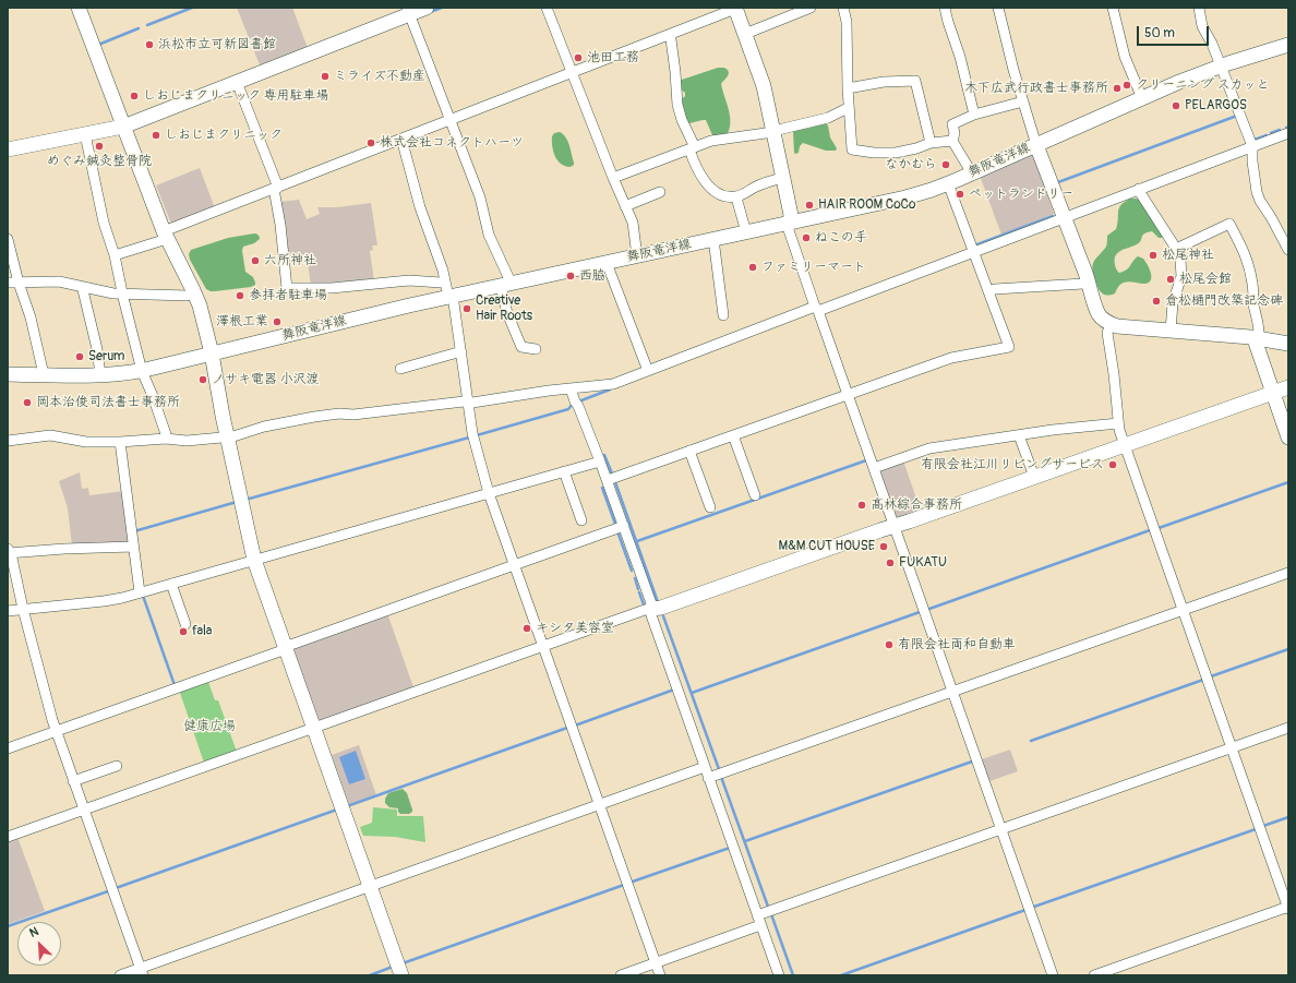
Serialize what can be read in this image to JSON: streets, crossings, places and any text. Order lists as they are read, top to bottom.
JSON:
{
  "streets": {
    "street": ["舞阪竜洋線"]
  },
  "parks": ["健康広場"],
  "places": [
    "浜松市立可新図書館",
    "池田工務",
    "ミライズ不動産",
    "クリーニング スカッと",
    "木下広武行政書士事務所",
    "しおじまクリニック 専用駐車場",
    "PELARGOS",
    "しおじまクリニック",
    "株式会社コネクトハーツ",
    "めぐみ鍼灸整骨院",
    "なかむら",
    "ペットランドリー",
    "HAIR ROOM CoCo",
    "ねこの手",
    "松尾神社",
    "六所神社",
    "ファミリーマート",
    "西脇",
    "松尾会館",
    "参拝者駐車場",
    "倉松樋門改築記念碑",
    "Creative Hair Roots",
    "澤根工業",
    "Serum",
    "ノサキ電器 小沢渡",
    "岡本治俊司法書士事務所",
    "有限会社江川リビングサービス",
    "髙林綜合事務所",
    "M&M CUT HOUSE",
    "FUKATU",
    "キシタ美容室",
    "fala",
    "有限会社両和自動車"
  ],
  "scale_bar": "50 m",
  "north": "top left"
}
